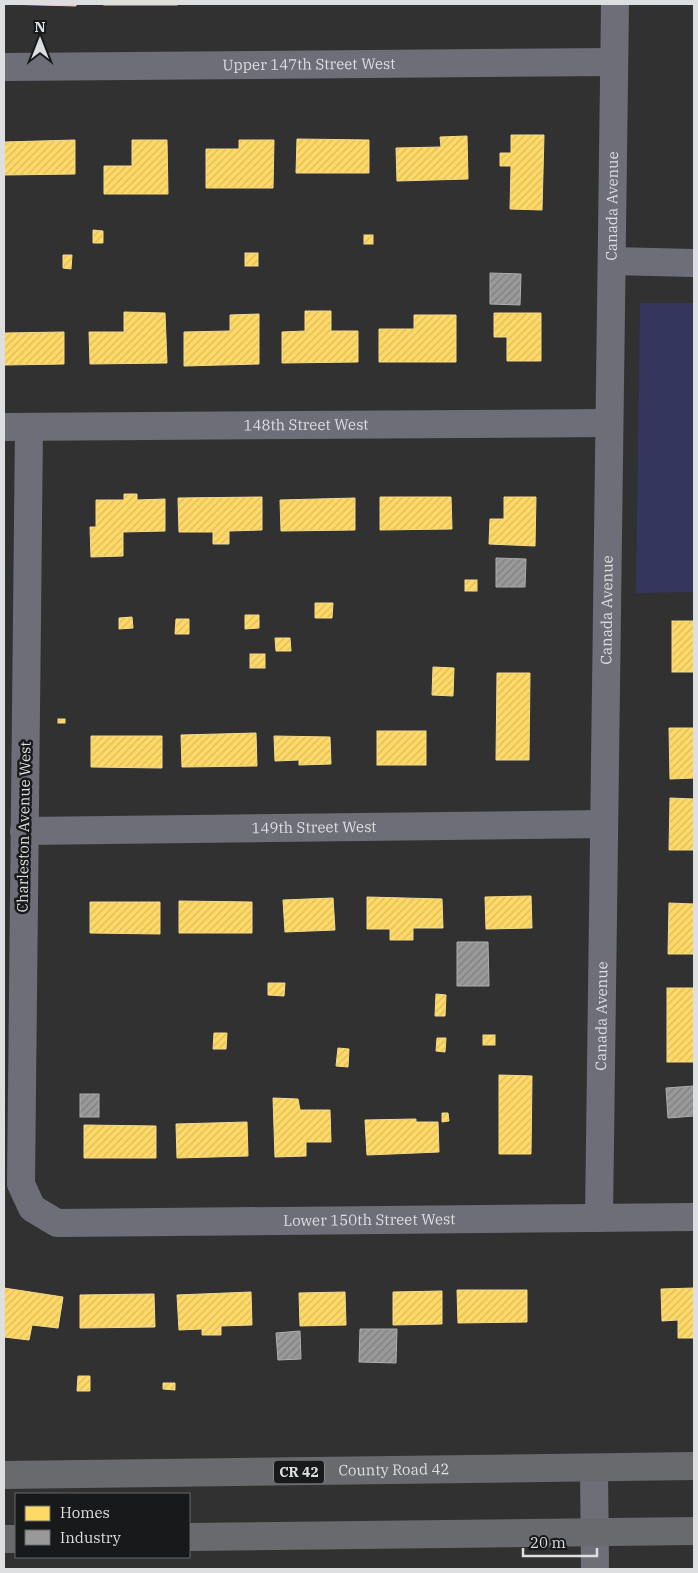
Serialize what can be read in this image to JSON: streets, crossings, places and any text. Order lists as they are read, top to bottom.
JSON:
{
  "streets": {
    "highway": ["County Road 42", "CR 42"],
    "street": [
      "Upper 147th Street West",
      "Canada Avenue",
      "148th Street West",
      "Charleston Avenue West",
      "149th Street West",
      "Lower 150th Street West"
    ]
  },
  "crossings": [
    ["Upper 147th Street West", "Canada Avenue"],
    ["Canada Avenue", "148th Street West"],
    ["Canada Avenue", "149th Street West"],
    ["Canada Avenue", "Lower 150th Street West"],
    ["148th Street West", "Charleston Avenue West"],
    ["Charleston Avenue West", "149th Street West"],
    ["Charleston Avenue West", "Lower 150th Street West"]
  ],
  "legend": ["Homes", "Industry"],
  "scale_bar": "20 m",
  "north": "top"
}
